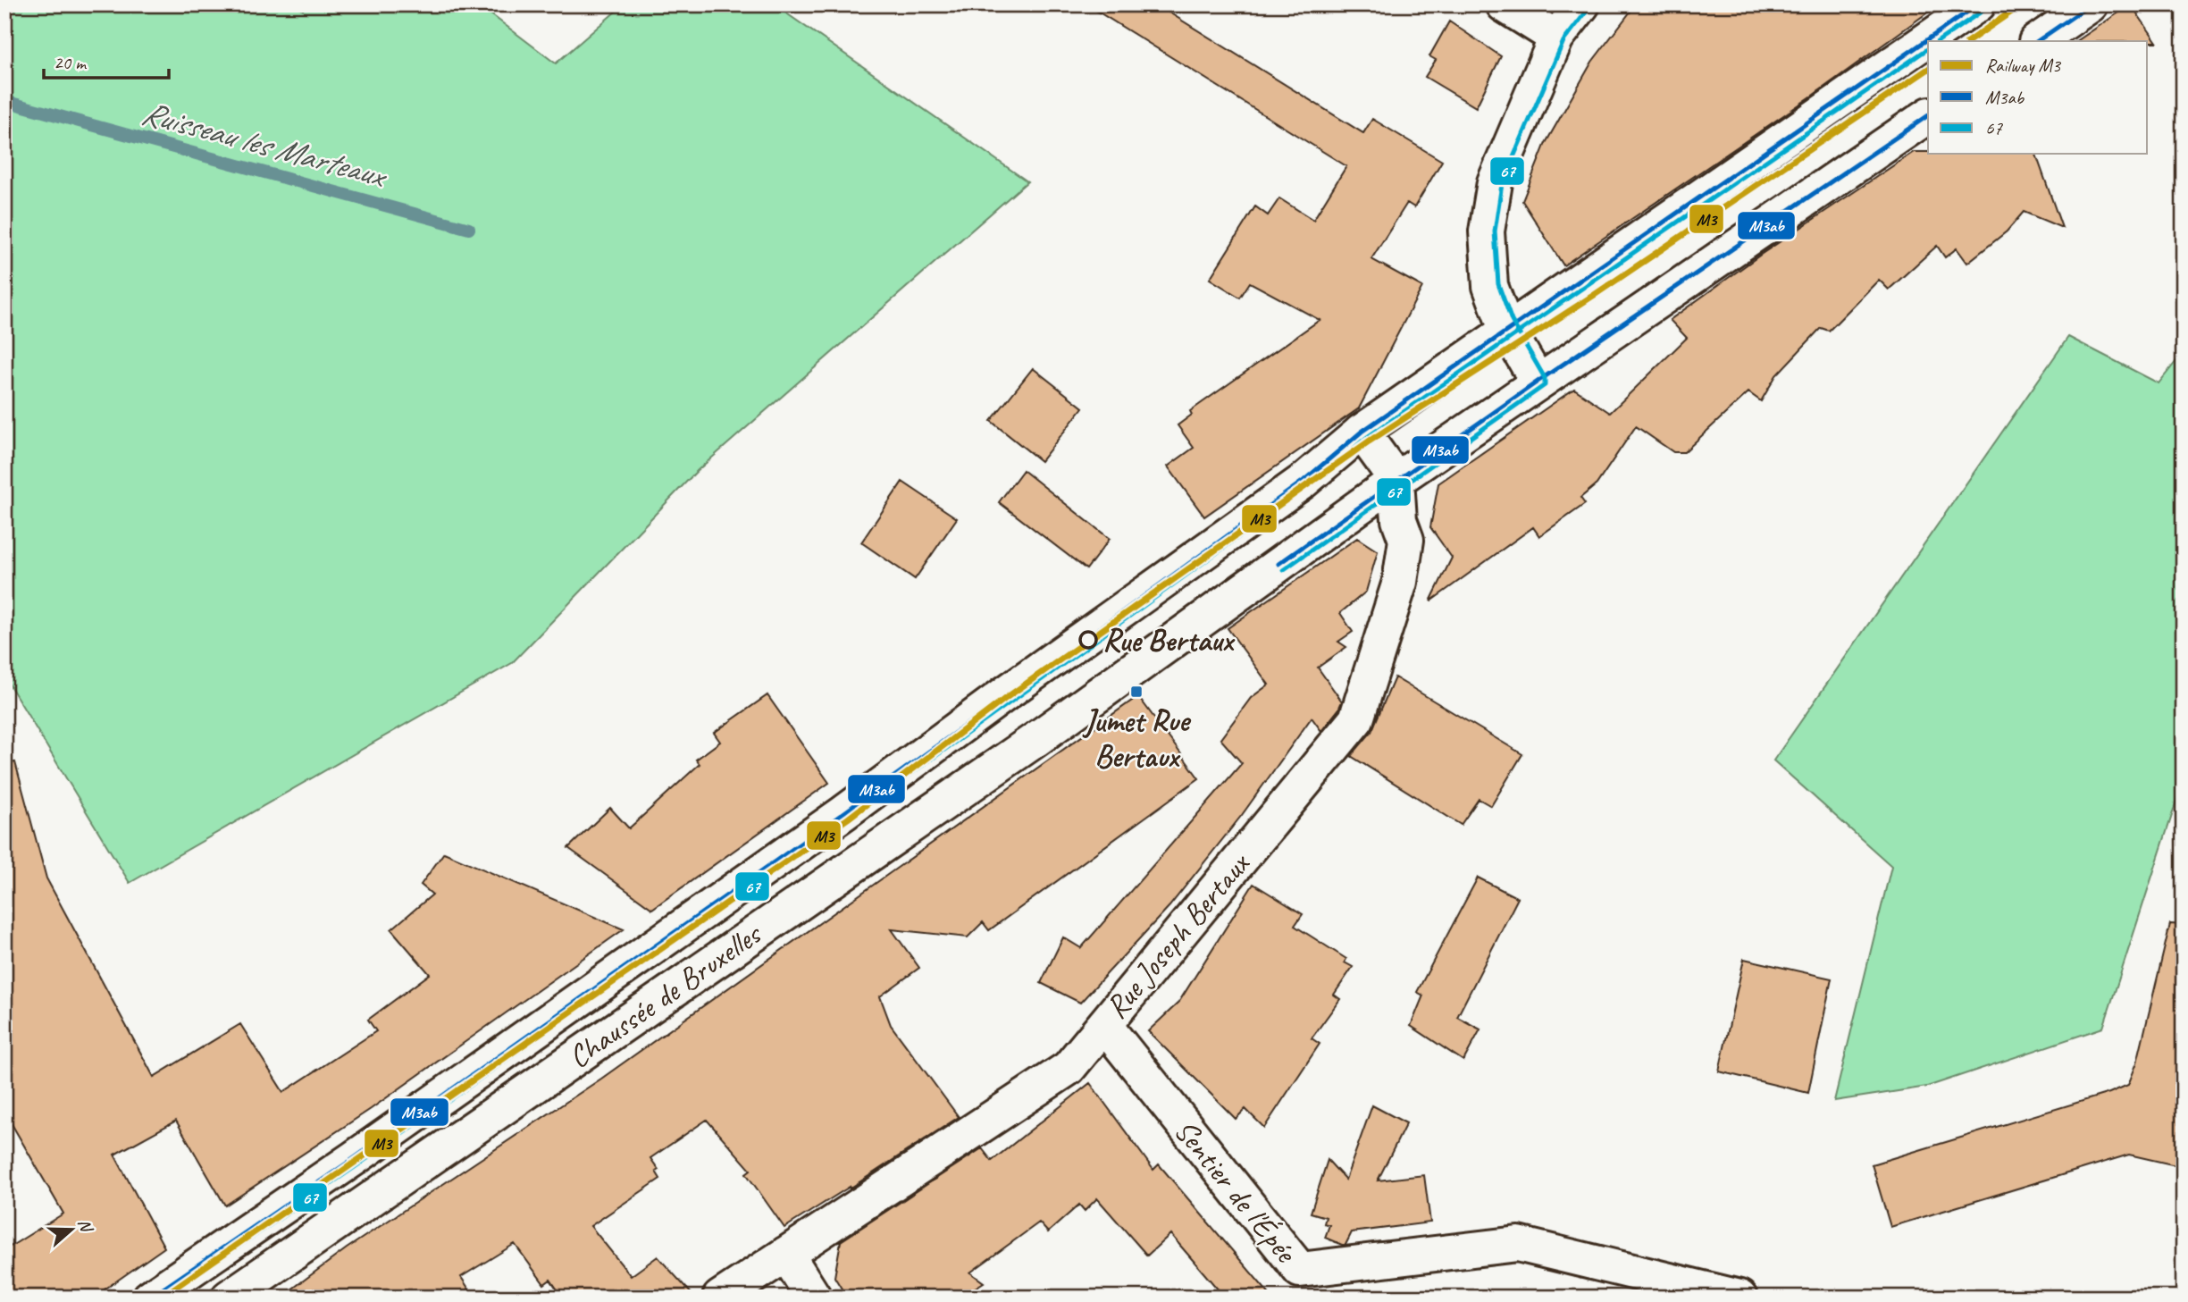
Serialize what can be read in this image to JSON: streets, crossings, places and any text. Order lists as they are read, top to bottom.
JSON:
{
  "streets": {
    "main road": ["Rue Joseph Bertaux", "Chaussée de Bruxelles", "Sentier de l'Épée"]
  },
  "crossings": [
    ["Rue Joseph Bertaux", "Chaussée de Bruxelles"],
    ["Rue Joseph Bertaux", "Sentier de l'Épée"]
  ],
  "water": ["Ruisseau les Marteaux"],
  "places": {
    "other": ["Rue Bertaux"],
    "transit": ["Jumet Rue Bertaux"]
  },
  "lines": ["rail line M3", "transit line M3ab", "transit line 67"],
  "legend": ["Railway M3", "M3ab", "67"],
  "scale_bar": "20 m",
  "north": "right"
}
